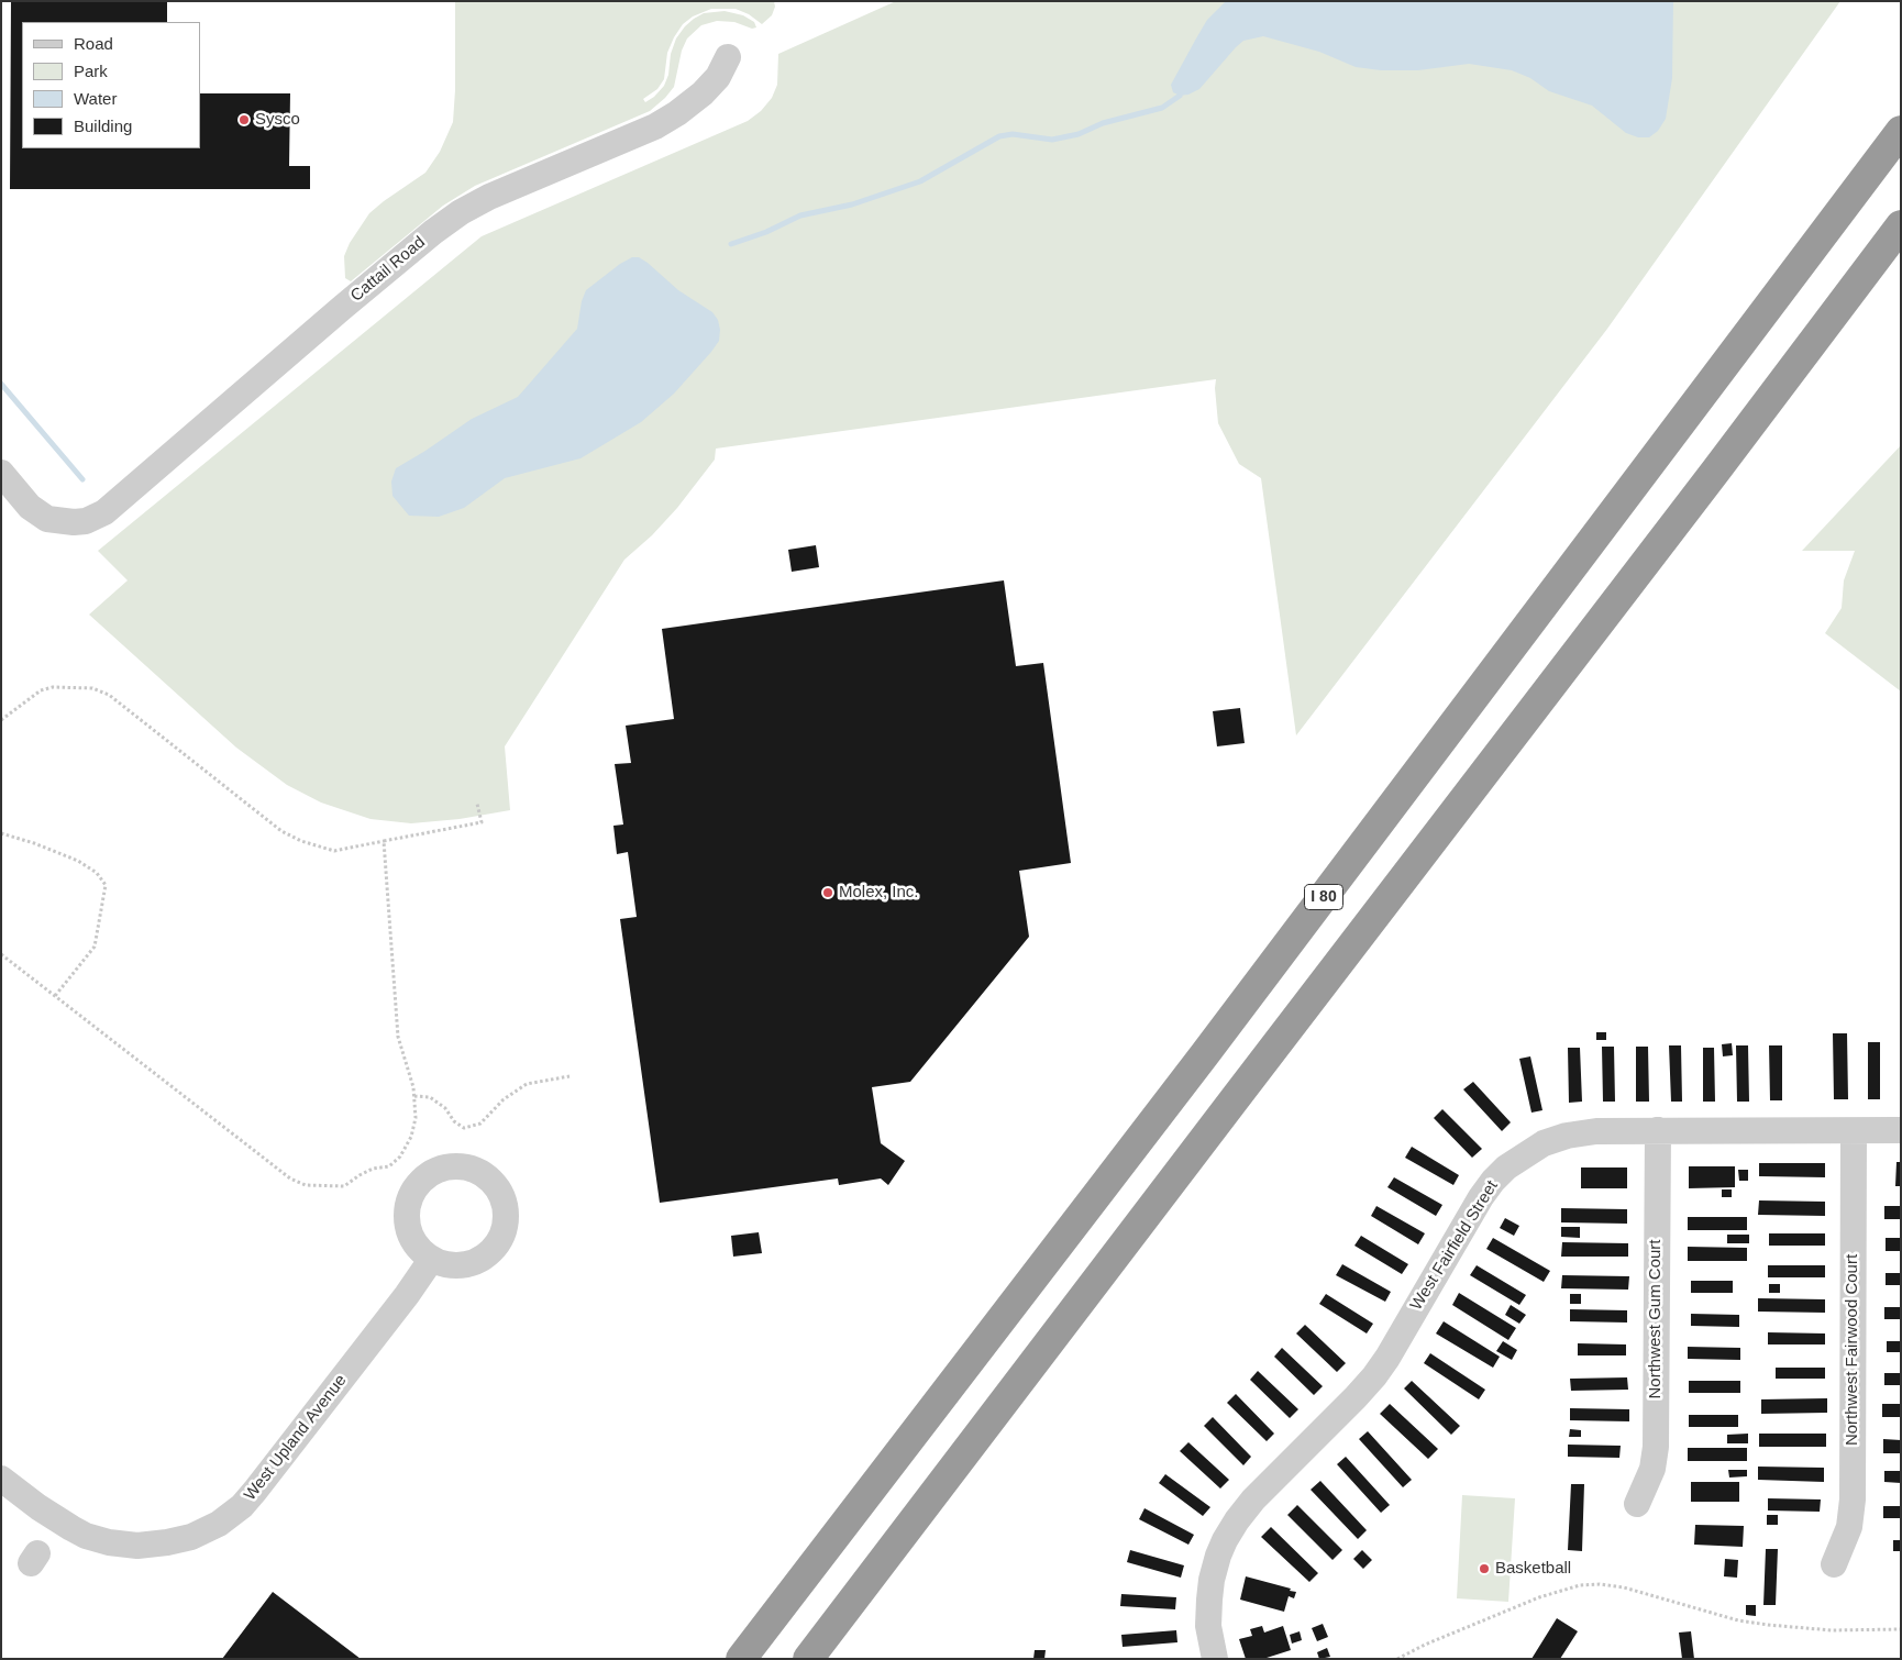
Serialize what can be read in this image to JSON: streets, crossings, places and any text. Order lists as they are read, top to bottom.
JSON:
{
  "streets": {
    "highway": ["I 80"],
    "street": [
      "Cattail Road",
      "West Fairfield Street",
      "Northwest Gum Court",
      "Northwest Fairwood Court",
      "West Upland Avenue"
    ]
  },
  "crossings": [
    ["West Fairfield Street", "Northwest Gum Court"],
    ["West Fairfield Street", "Northwest Fairwood Court"]
  ],
  "places": ["Sysco", "Molex, Inc.", "Basketball"],
  "legend": [
    "Road",
    "Park",
    "Water",
    "Building"
  ]
}
